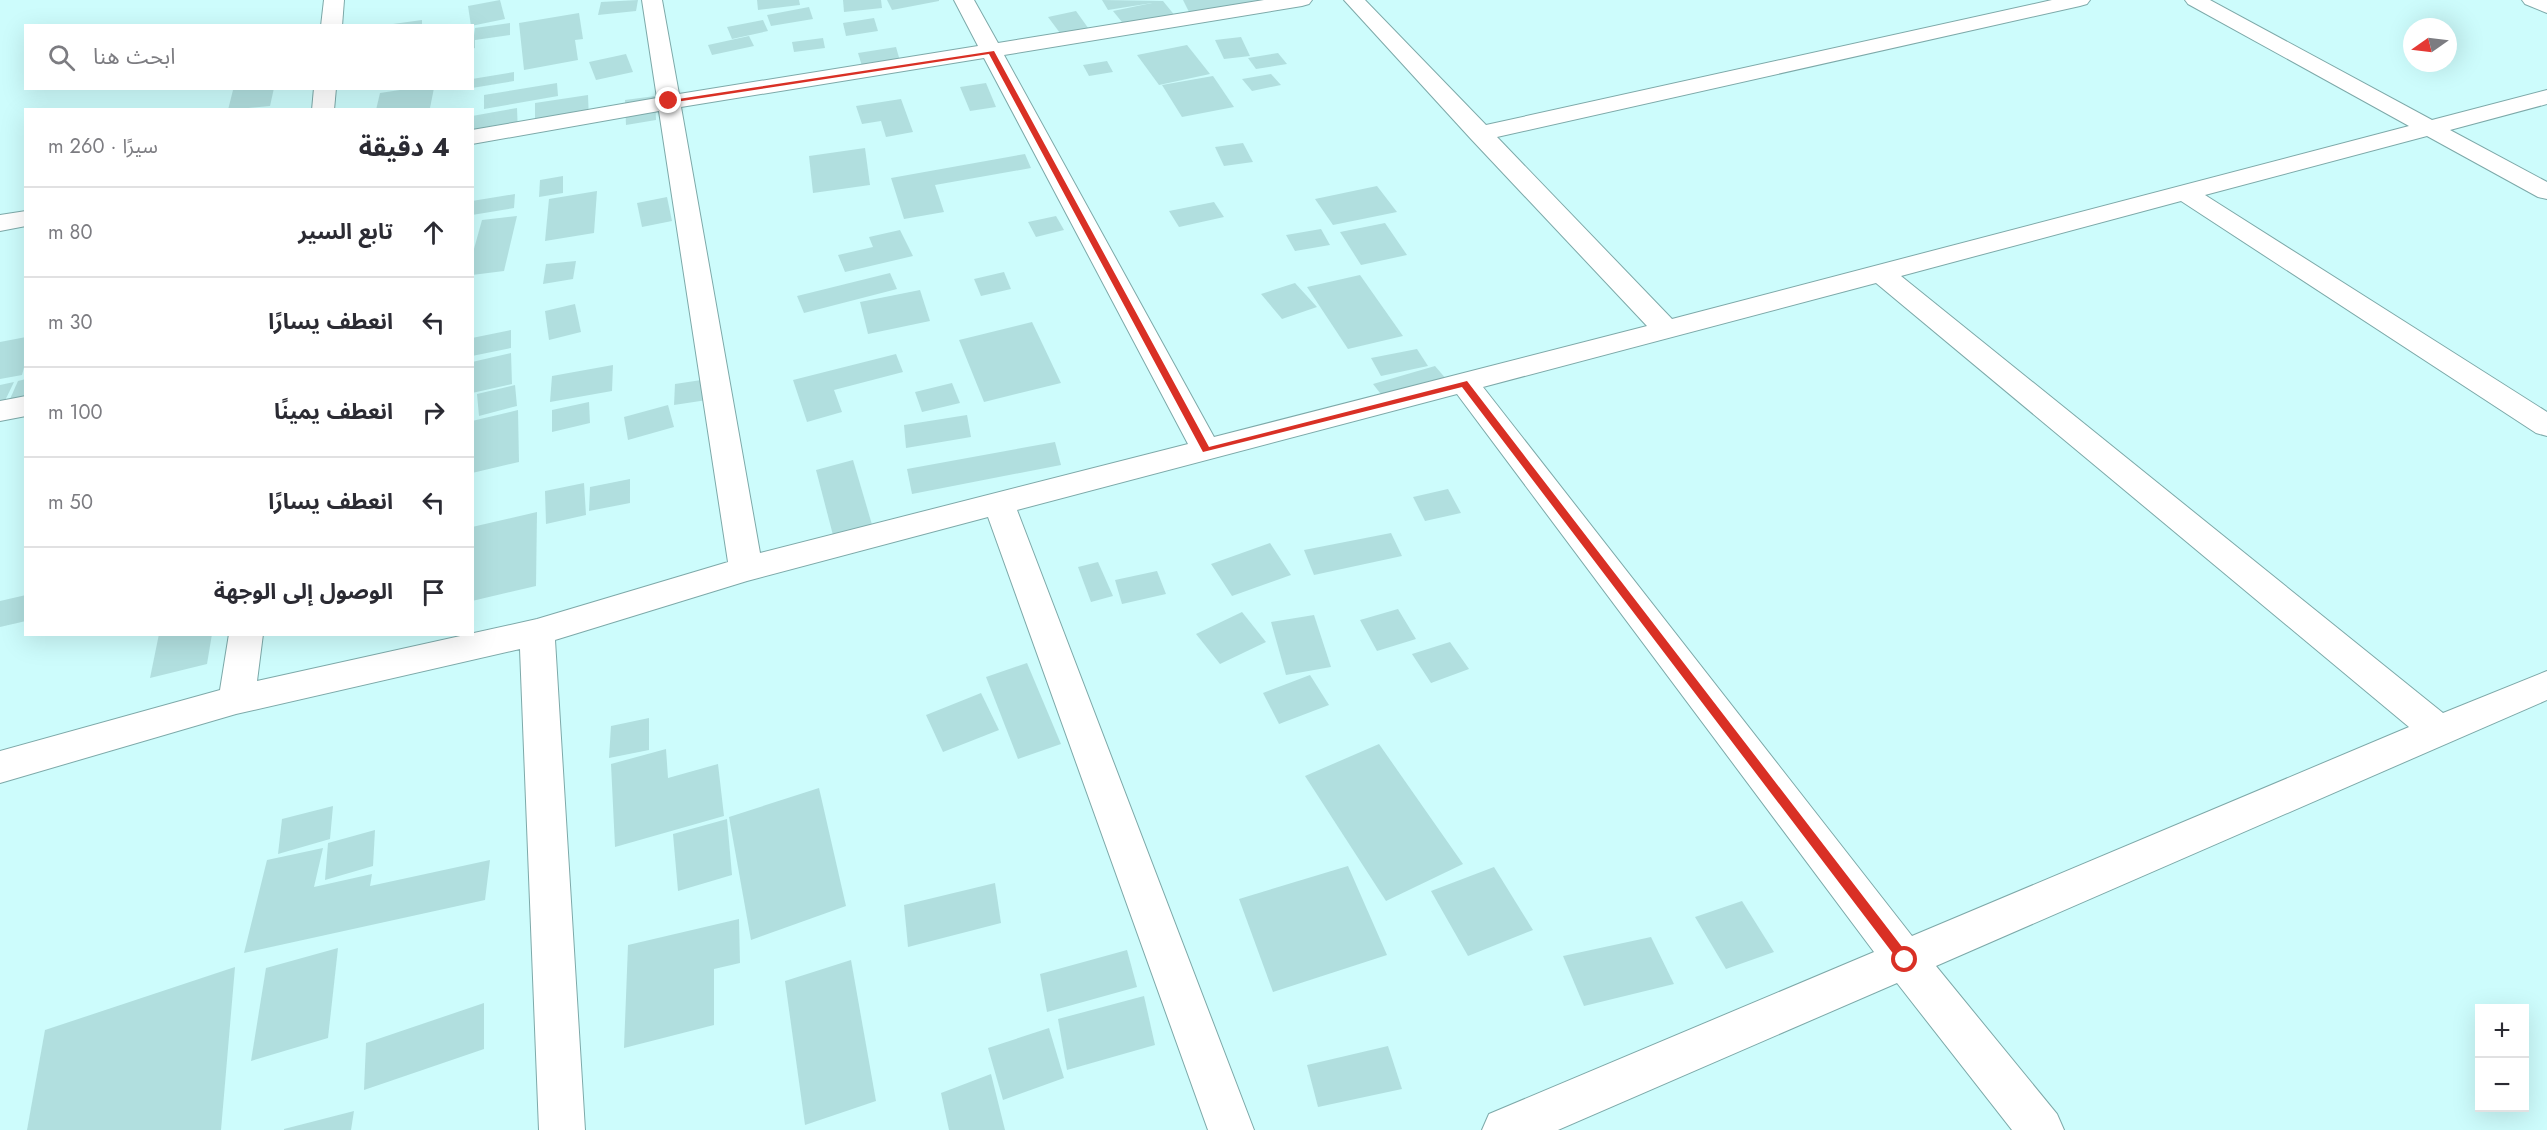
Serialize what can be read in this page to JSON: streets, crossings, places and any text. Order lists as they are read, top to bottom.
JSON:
{
  "north": "left",
  "page": {
    "search": "ابحث هنا",
    "heading": ["4 دقيقة", "سيرًا · 260 m"],
    "list": [
      ["تابع السير", "80 m"],
      ["انعطف يسارًا", "30 m"],
      ["انعطف يمينًا", "100 m"],
      ["انعطف يسارًا", "50 m"],
      "الوصول إلى الوجهة"
    ],
    "map_buttons": ["+", "−"]
  }
}
